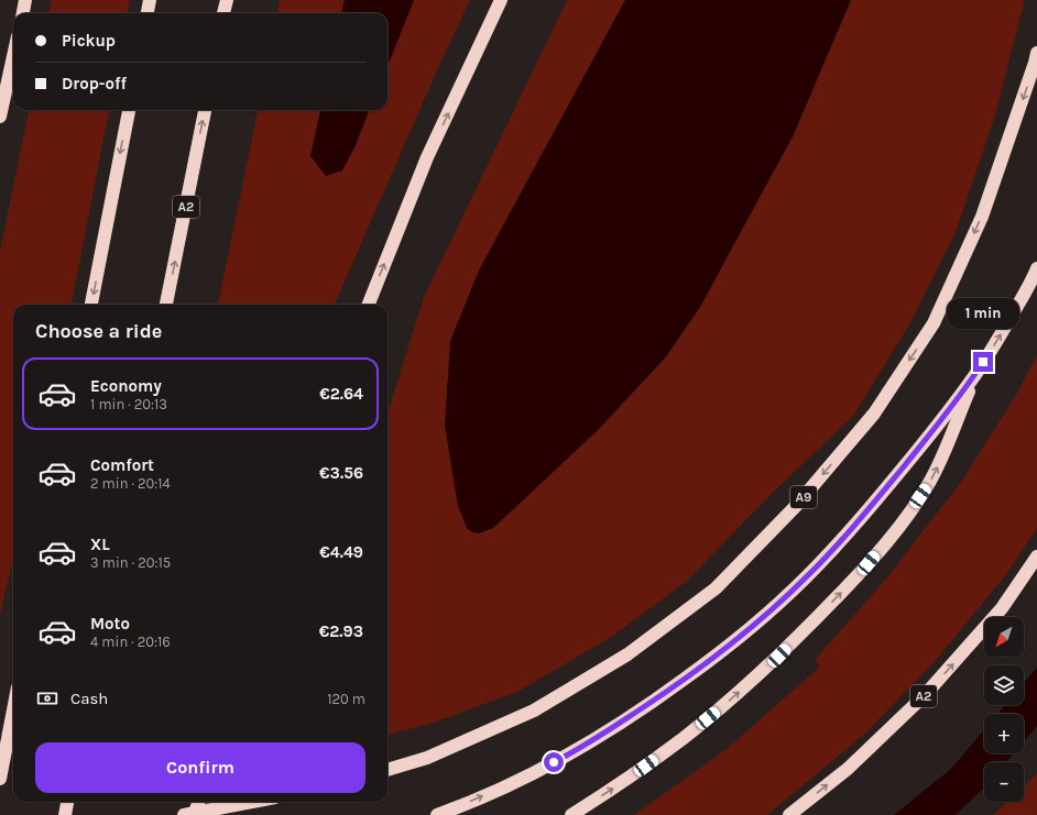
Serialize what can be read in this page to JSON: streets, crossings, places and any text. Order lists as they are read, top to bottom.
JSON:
{
  "streets": {
    "highway": ["A2", "A9"]
  },
  "north": "bottom left",
  "page": {
    "banner": ["Pickup", "Drop-off"],
    "bubble": "1 min",
    "heading": "Choose a ride",
    "list": [
      {
        "name": "Economy",
        "note": "1 min · 20:13",
        "value": "€2.64"
      },
      {
        "name": "Comfort",
        "note": "2 min · 20:14",
        "value": "€3.56"
      },
      {
        "name": "XL",
        "note": "3 min · 20:15",
        "value": "€4.49"
      },
      {
        "name": "Moto",
        "note": "4 min · 20:16",
        "value": "€2.93"
      }
    ],
    "map_buttons": ["+", "−"],
    "pay": ["Cash", "120 m"],
    "buttons": "Confirm"
  }
}
